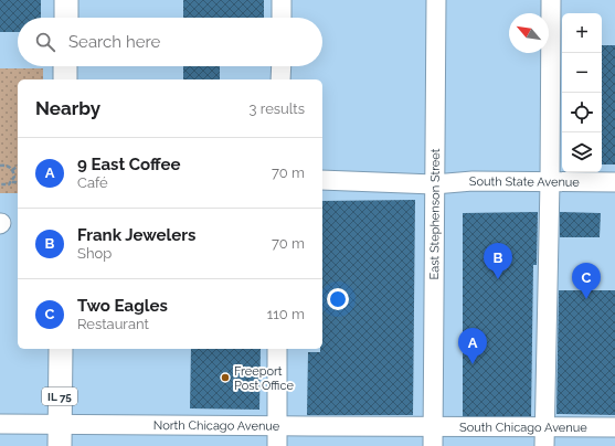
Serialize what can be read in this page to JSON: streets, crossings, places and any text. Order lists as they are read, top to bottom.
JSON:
{
  "streets": {
    "main road": ["IL 75"],
    "street": [
      "South State Avenue",
      "East Stephenson Street",
      "North Chicago Avenue",
      "South Chicago Avenue"
    ]
  },
  "crossings": [
    ["South State Avenue", "East Stephenson Street"],
    ["East Stephenson Street", "North Chicago Avenue"],
    ["East Stephenson Street", "South Chicago Avenue"],
    ["IL 75", "North Chicago Avenue"],
    ["North Chicago Avenue", "South Chicago Avenue"]
  ],
  "places": ["Freeport Post Office"],
  "north": "top left",
  "page": {
    "map_buttons": ["+", "−"],
    "search": "Search here",
    "heading": ["Nearby", "3 results"],
    "list": [
      {
        "mark": "A",
        "name": "9 East Coffee",
        "note": "Café",
        "value": "70 m"
      },
      {
        "mark": "B",
        "name": "Frank Jewelers",
        "note": "Shop",
        "value": "70 m"
      },
      {
        "mark": "C",
        "name": "Two Eagles",
        "note": "Restaurant",
        "value": "110 m"
      }
    ],
    "pins": ["B", "C", "A"]
  }
}
